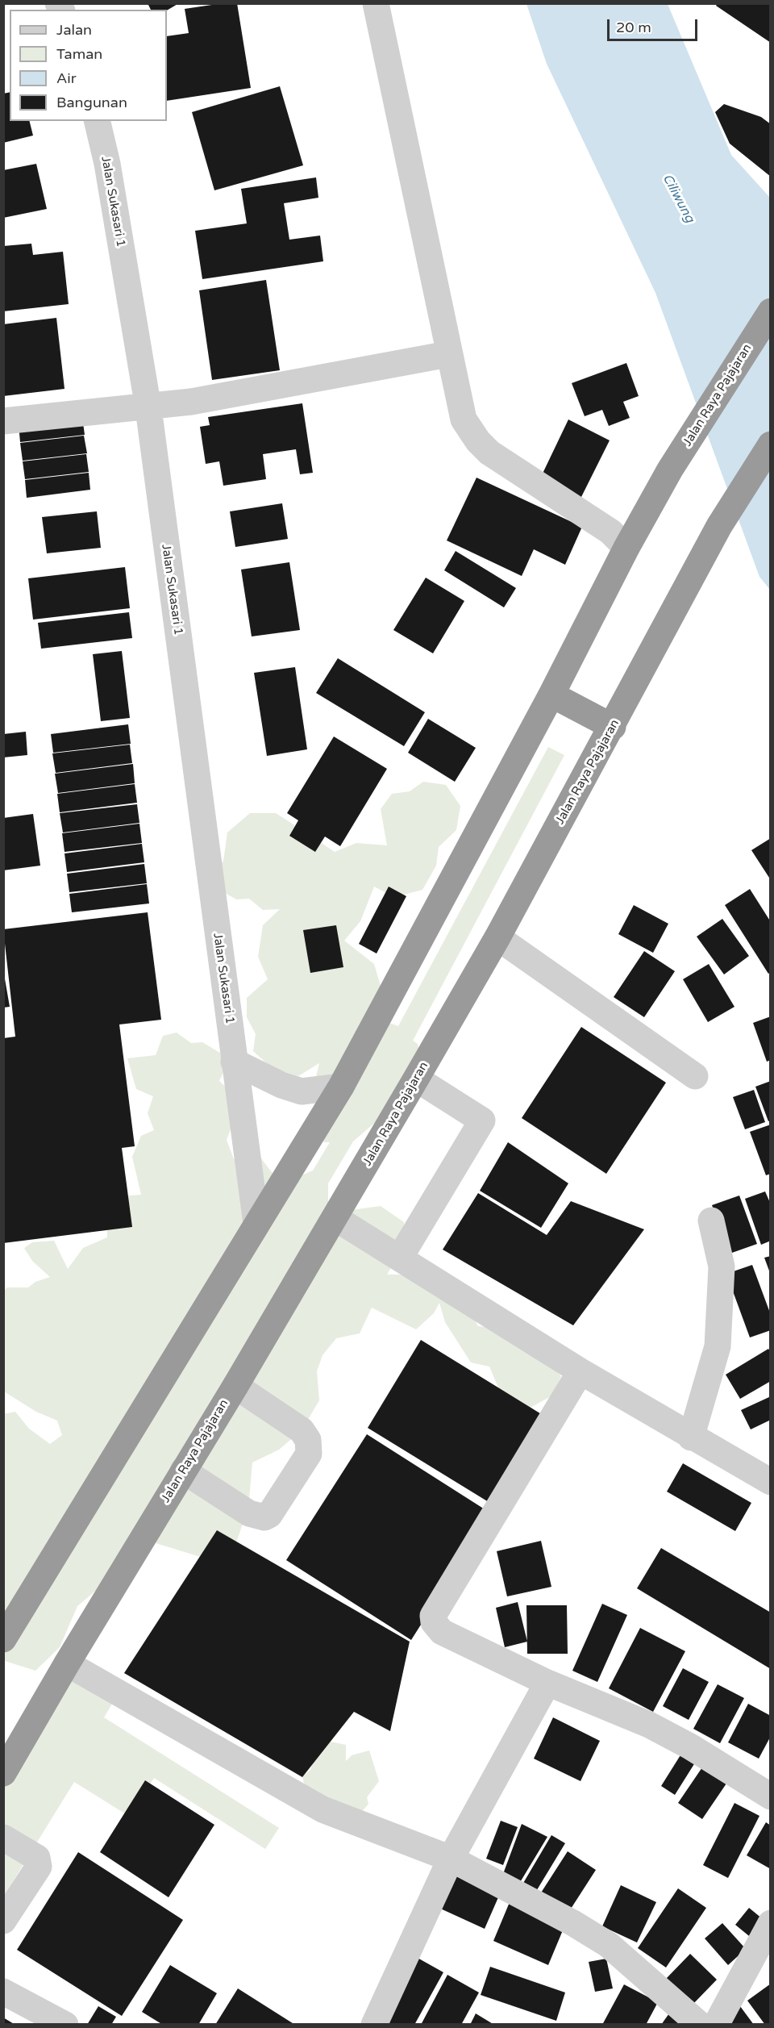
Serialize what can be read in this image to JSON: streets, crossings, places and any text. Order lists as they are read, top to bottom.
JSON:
{
  "streets": {
    "highway": ["Jalan Raya Pajajaran"],
    "street": ["Jalan Sukasari 1"]
  },
  "crossings": [
    ["Jalan Sukasari 1", "Jalan Raya Pajajaran"]
  ],
  "water": ["Ciliwung"],
  "legend": [
    "Jalan",
    "Taman",
    "Air",
    "Bangunan"
  ],
  "scale_bar": "20 m"
}
